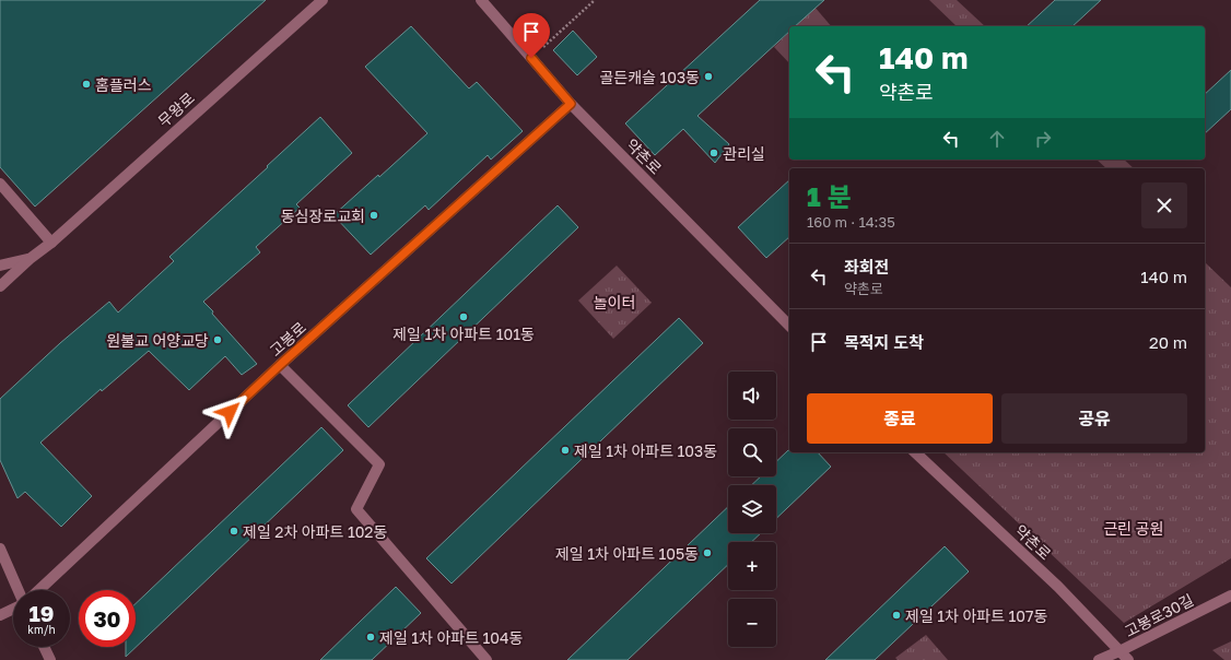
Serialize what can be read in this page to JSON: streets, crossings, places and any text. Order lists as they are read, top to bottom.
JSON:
{
  "streets": {
    "street": [
      "무왕로",
      "약촌로",
      "고봉로",
      "고봉로30길"
    ]
  },
  "crossings": [
    ["약촌로", "고봉로"],
    ["약촌로", "고봉로30길"]
  ],
  "parks": ["놀이터", "근린 공원"],
  "places": [
    "골든캐슬 103동",
    "홈플러스",
    "관리실",
    "동심장로교회",
    "제일 1차 아파트 101동",
    "원불교 어양교당",
    "제일 1차 아파트 103동",
    "제일 2차 아파트 102동",
    "제일 1차 아파트 105동",
    "제일 1차 아파트 107동",
    "제일 1차 아파트 104동"
  ],
  "page": {
    "turn": ["140 m", "약촌로"],
    "heading": ["1 분", "160 m · 14:35"],
    "list": [
      {
        "name": "좌회전",
        "note": "약촌로",
        "value": "140 m"
      },
      {
        "name": "목적지 도착",
        "value": "20 m"
      }
    ],
    "map_buttons": ["+", "−"],
    "buttons": ["종료", "공유"],
    "speed": "19 km/h",
    "limit": "30"
  }
}
